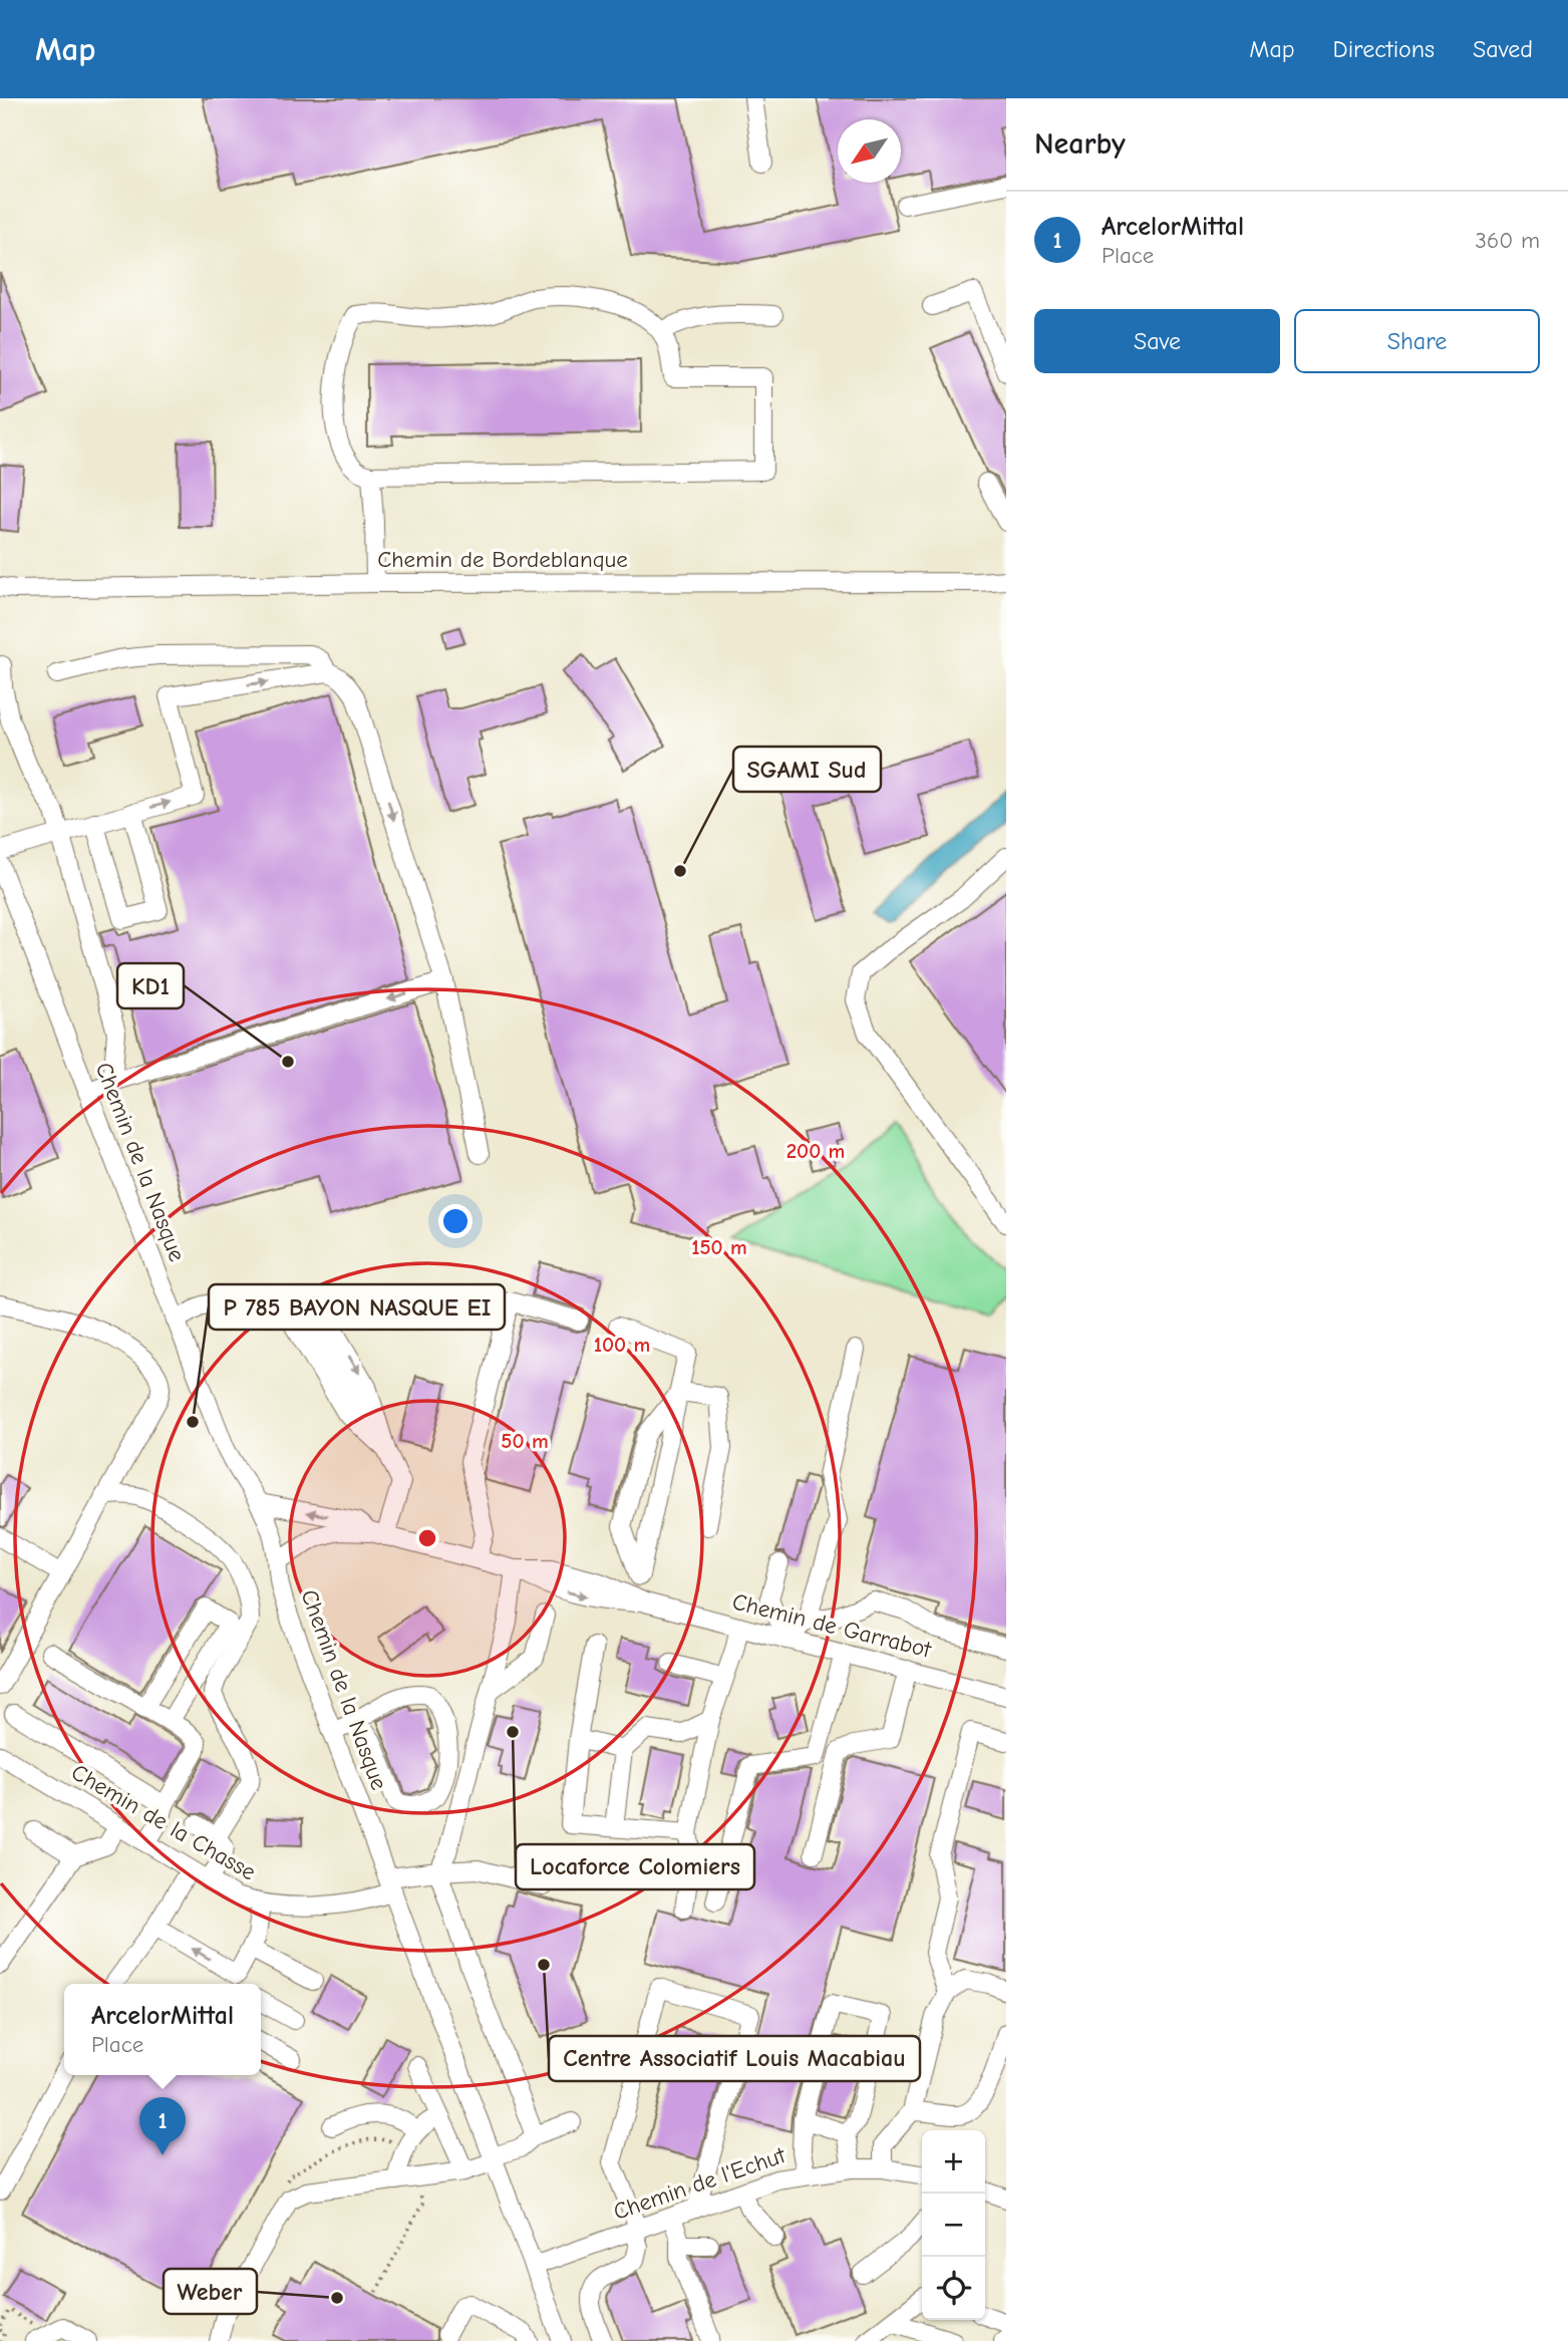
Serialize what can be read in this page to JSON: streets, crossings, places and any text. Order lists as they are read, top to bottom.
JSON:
{
  "streets": {
    "street": [
      "Chemin de Bordeblanque",
      "Chemin de la Nasque",
      "Chemin de Garrabot",
      "Chemin de la Chasse",
      "Chemin de l'Echut"
    ]
  },
  "crossings": [
    ["Chemin de la Nasque", "Chemin de Garrabot"],
    ["Chemin de la Nasque", "Chemin de la Chasse"],
    ["Chemin de la Nasque", "Chemin de l'Echut"]
  ],
  "places": [
    "SGAMI Sud",
    "KD1",
    "P 785 BAYON NASQUE EI",
    "Locaforce Colomiers",
    "Centre Associatif Louis Macabiau",
    "Weber"
  ],
  "north": "bottom left",
  "page": {
    "header": "Map",
    "nav": ["Map", "Directions", "Saved"],
    "heading": "Nearby",
    "list": [
      {
        "mark": "1",
        "name": "ArcelorMittal",
        "note": "Place",
        "value": "360 m"
      }
    ],
    "buttons": ["Save", "Share"],
    "popup": ["ArcelorMittal", "Place"],
    "pins": "1",
    "map_buttons": ["+", "−"]
  },
  "rings": [
    "200 m",
    "150 m",
    "100 m",
    "50 m"
  ]
}
